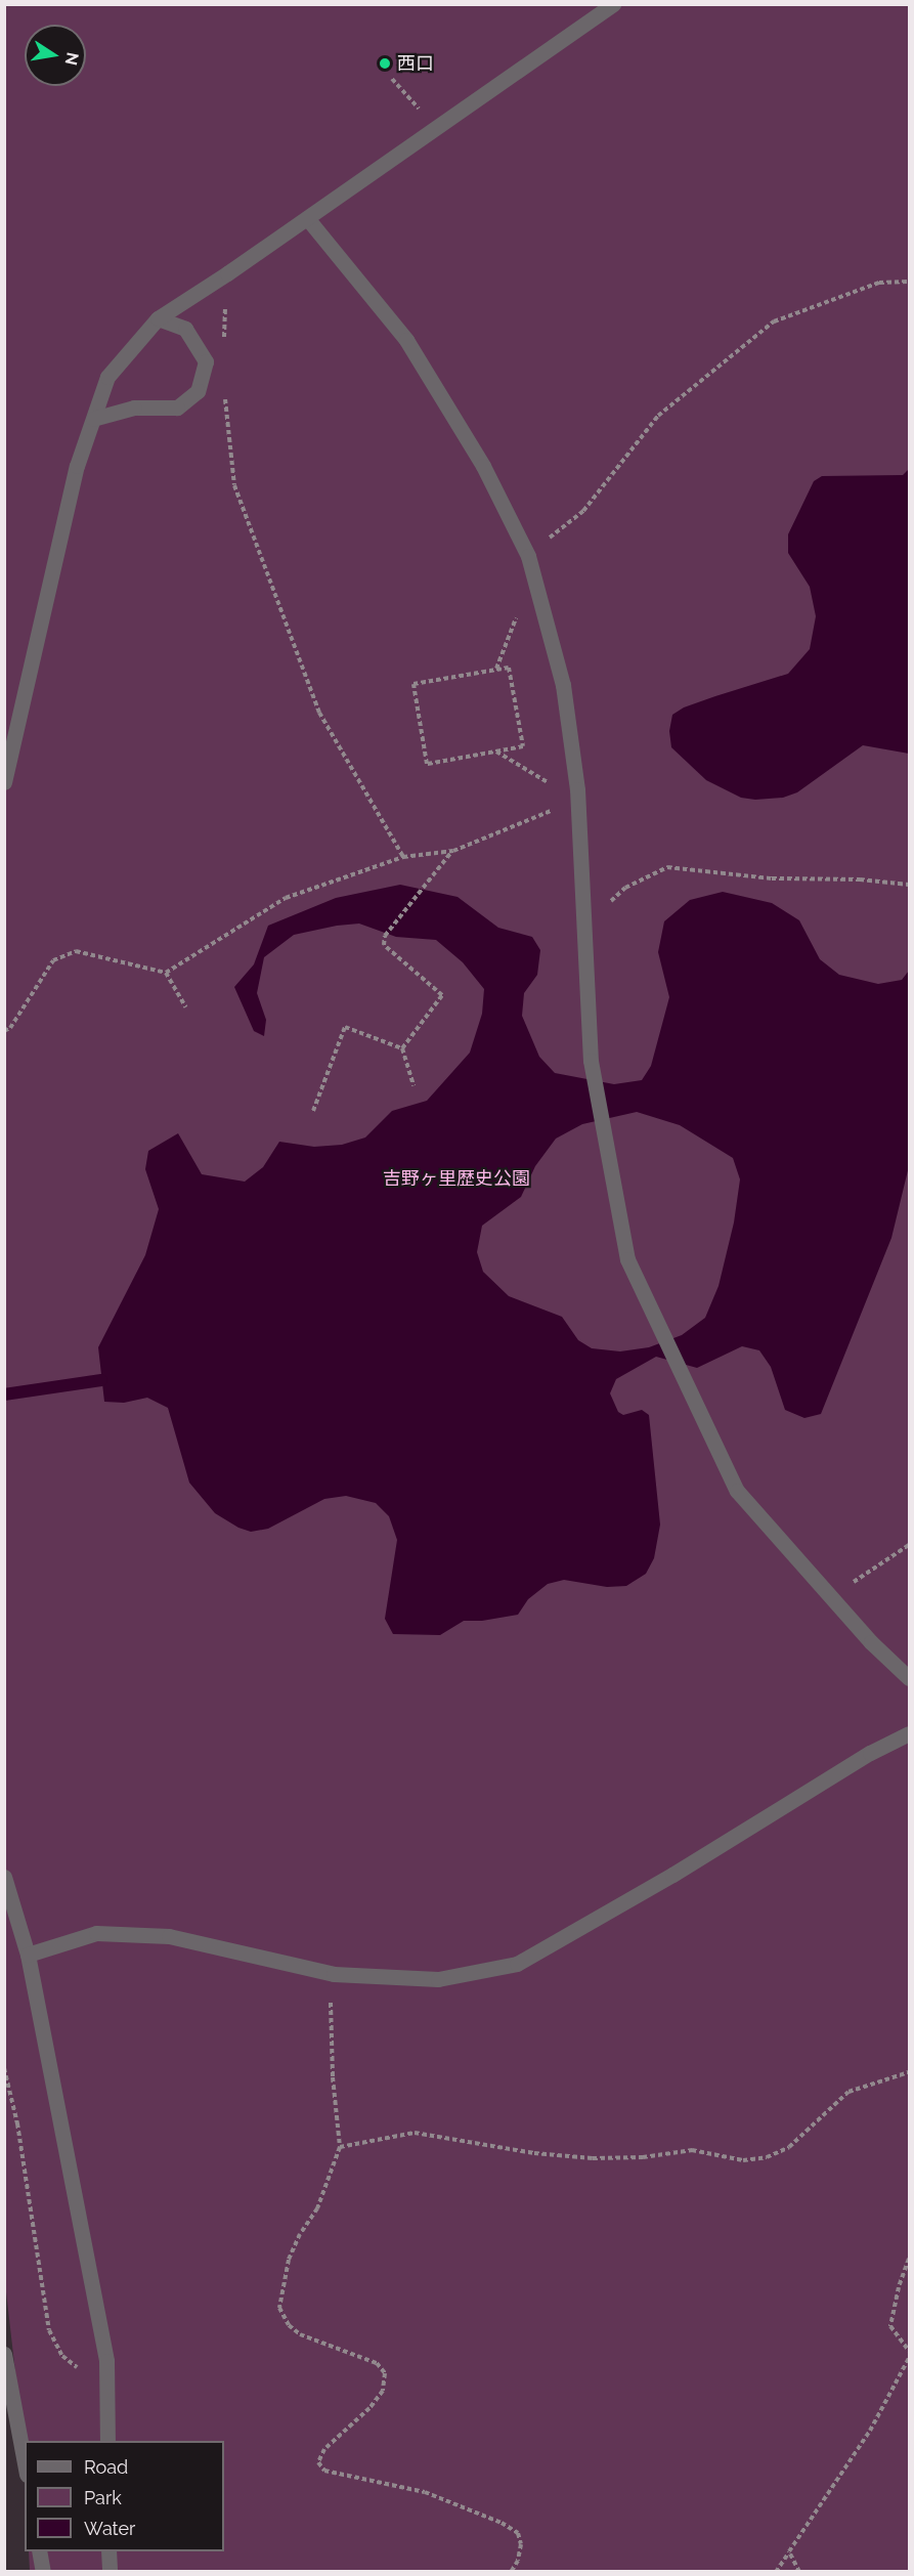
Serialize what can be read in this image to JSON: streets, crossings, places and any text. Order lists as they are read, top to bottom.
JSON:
{
  "parks": ["吉野ヶ里歴史公園"],
  "places": ["西口"],
  "legend": ["Road", "Park", "Water"],
  "north": "right"
}
